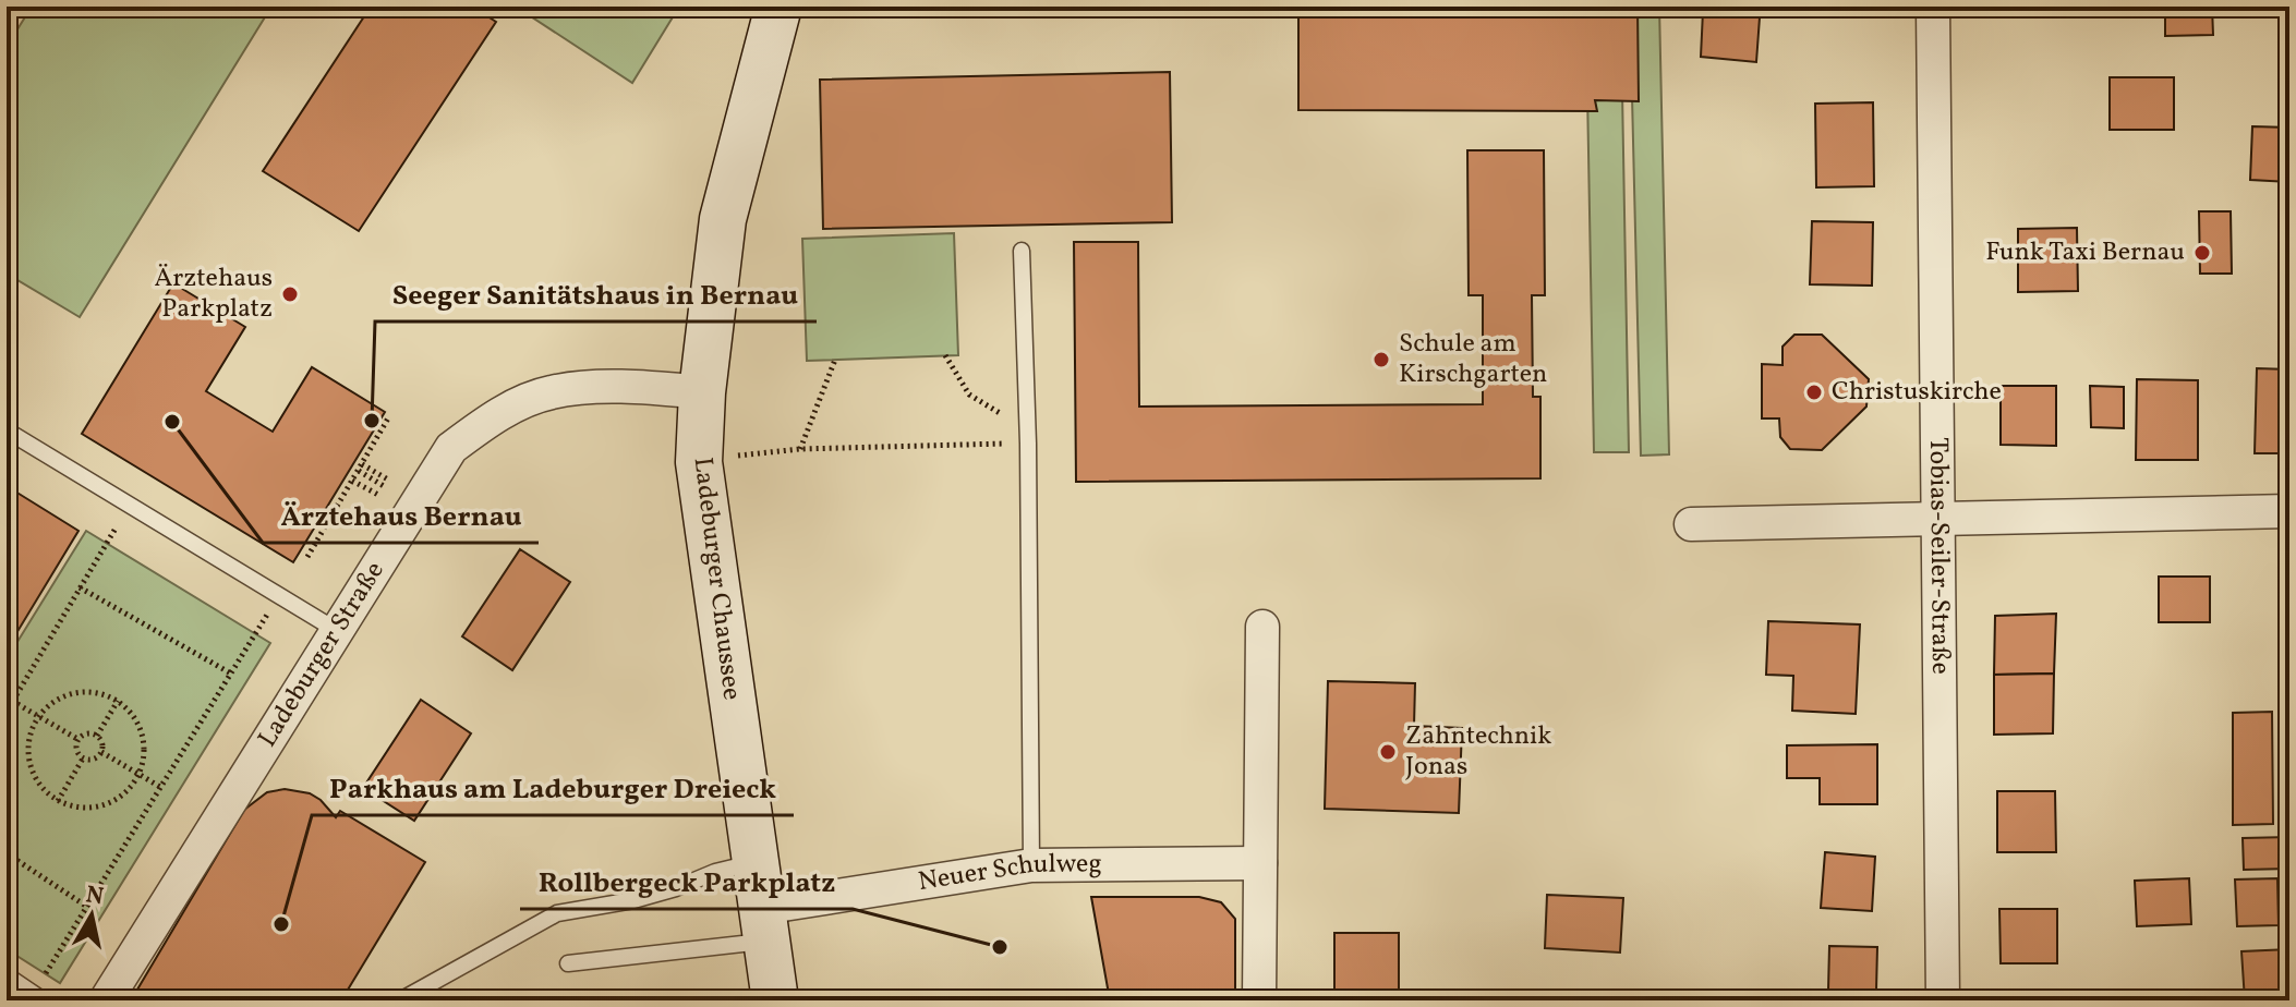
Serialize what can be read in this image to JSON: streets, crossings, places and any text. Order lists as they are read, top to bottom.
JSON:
{
  "streets": {
    "main road": ["Ladeburger Chaussee"],
    "street": ["Tobias-Seiler-Straße", "Ladeburger Straße", "Neuer Schulweg"]
  },
  "crossings": [
    ["Ladeburger Chaussee", "Ladeburger Straße"],
    ["Ladeburger Chaussee", "Neuer Schulweg"]
  ],
  "places": [
    "Funk Taxi Bernau",
    "Ärztehaus Parkplatz",
    "Schule am Kirschgarten",
    "Christuskirche",
    "Seeger Sanitätshaus in Bernau",
    "Ärztehaus Bernau",
    "Zahntechnik Jonas",
    "Parkhaus am Ladeburger Dreieck",
    "Rollbergeck Parkplatz"
  ],
  "north": "top"
}
